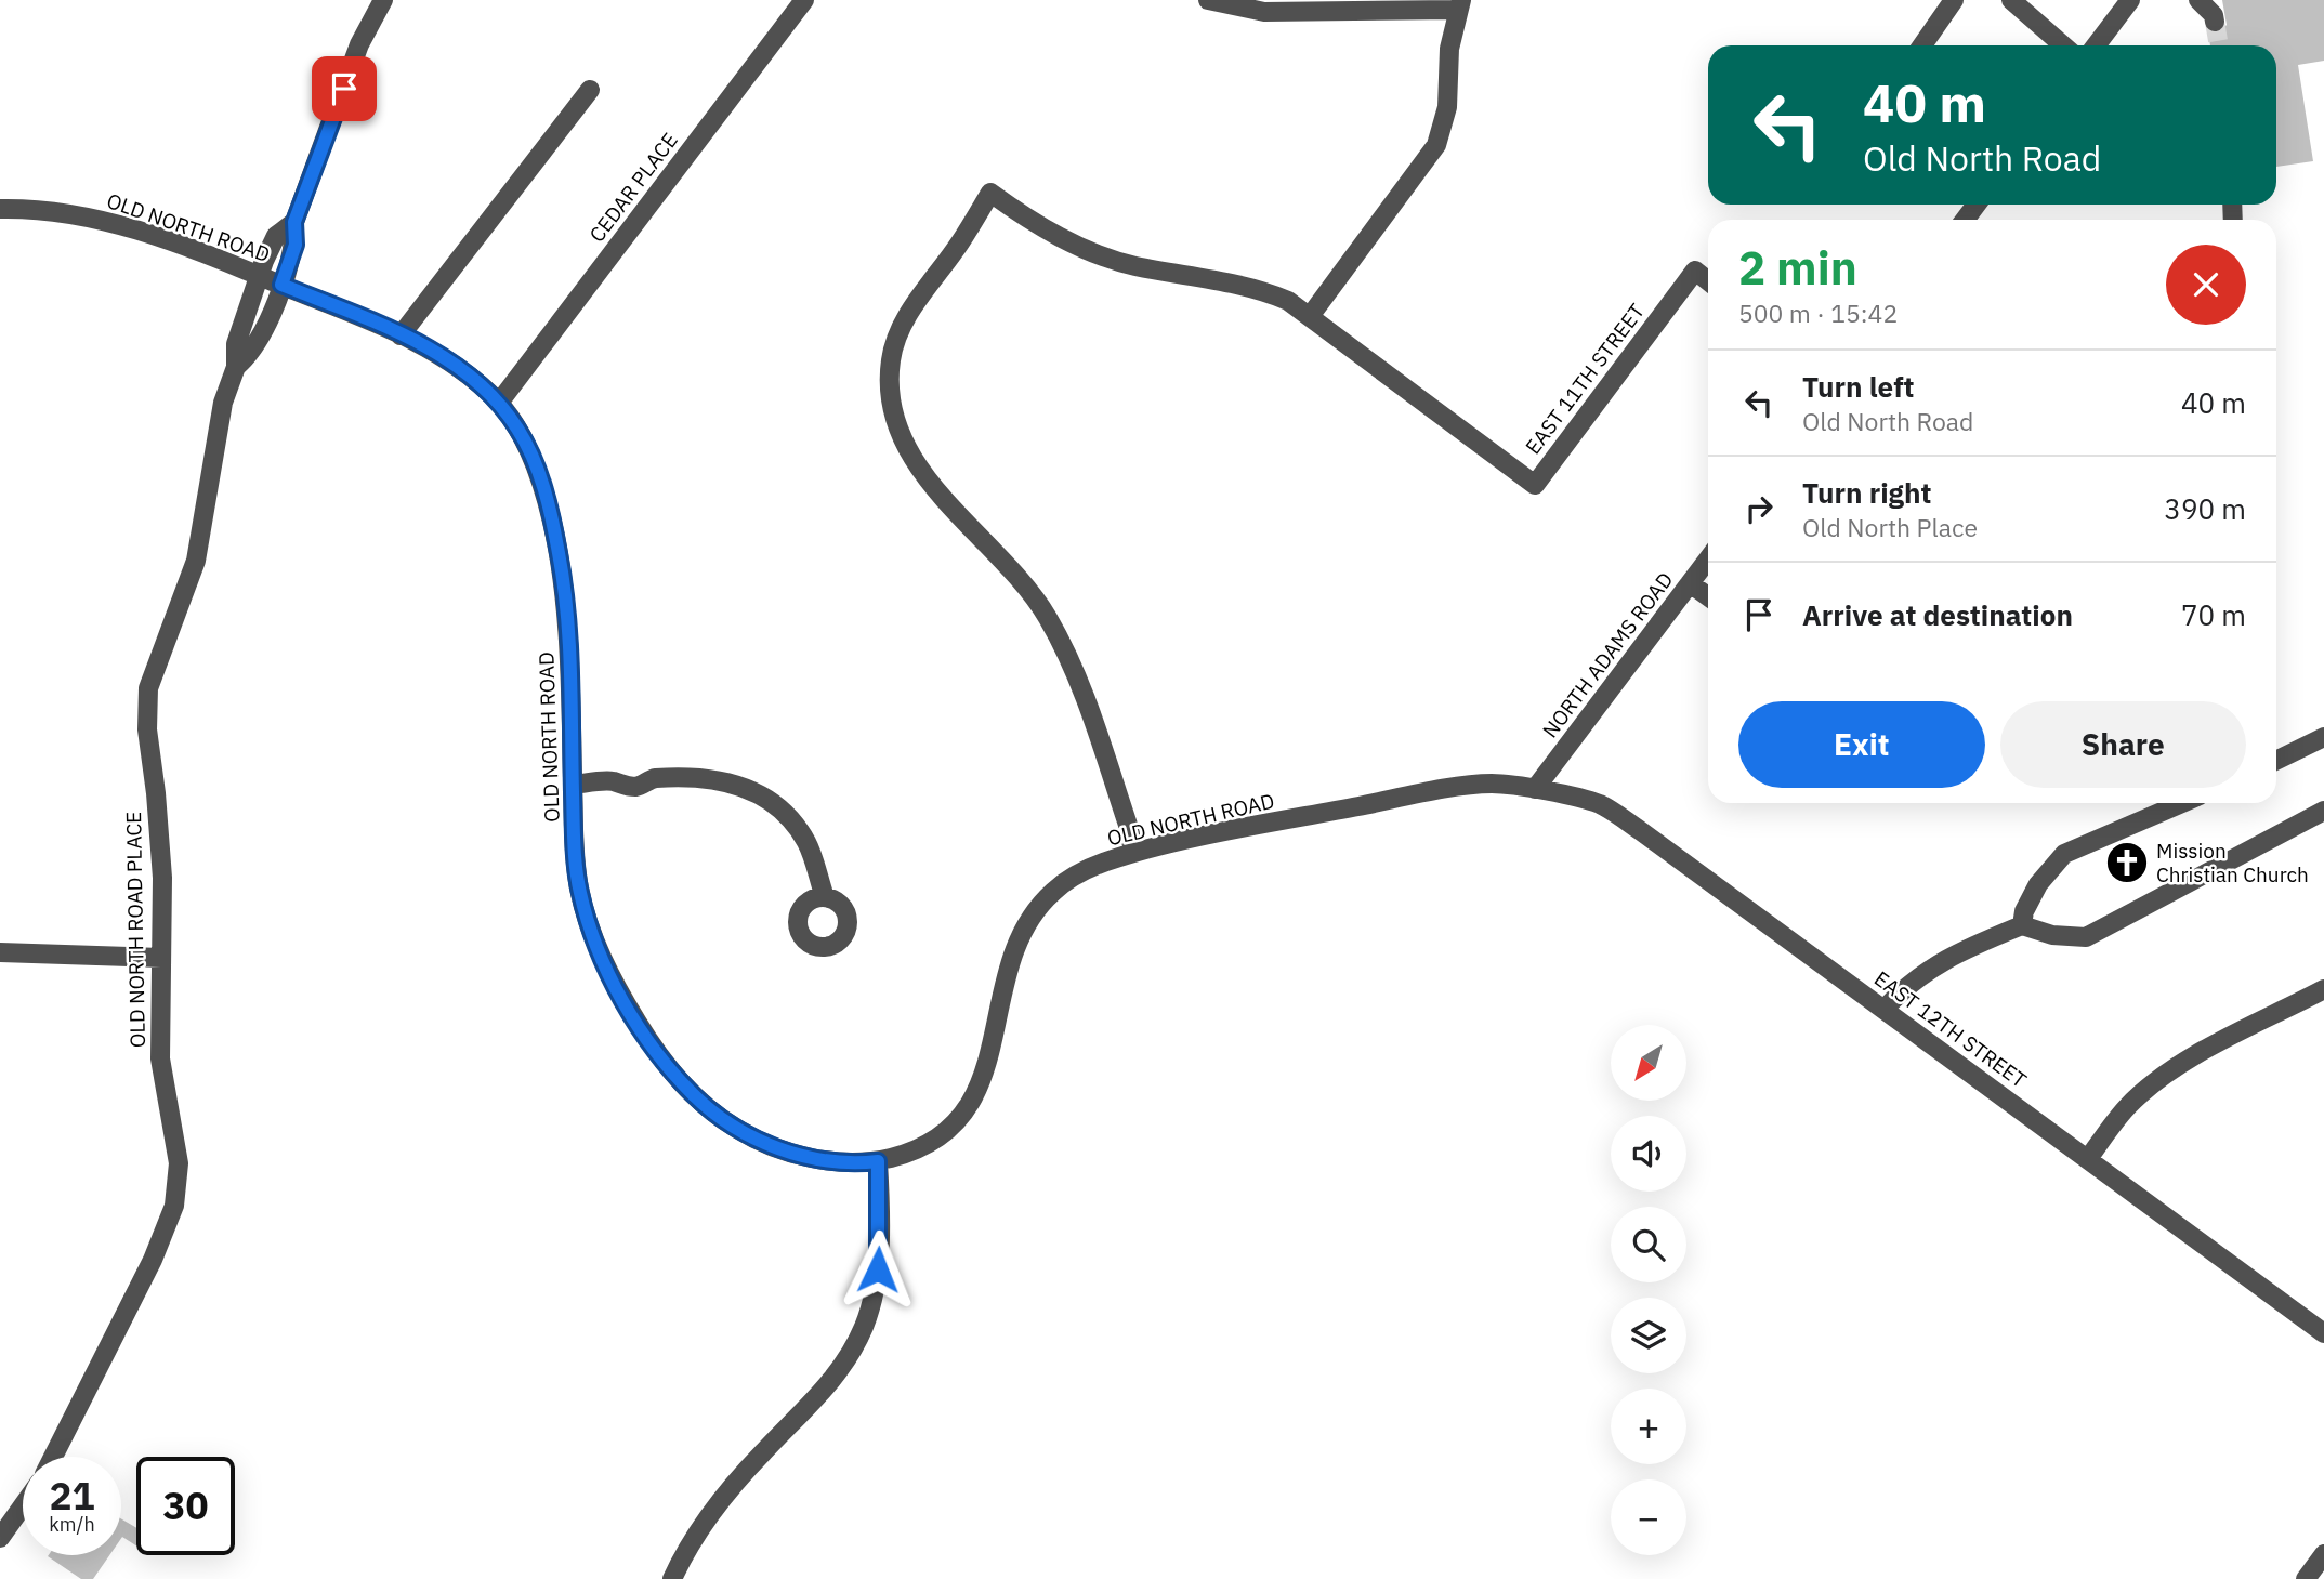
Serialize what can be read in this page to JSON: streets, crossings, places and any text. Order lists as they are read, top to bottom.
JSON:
{
  "streets": {
    "street": [
      "CEDAR PLACE",
      "OLD NORTH ROAD",
      "EAST 11TH STREET",
      "NORTH ADAMS ROAD",
      "OLD NORTH ROAD PLACE",
      "EAST 12TH STREET"
    ]
  },
  "crossings": [
    ["CEDAR PLACE", "OLD NORTH ROAD"],
    ["OLD NORTH ROAD", "NORTH ADAMS ROAD"],
    ["OLD NORTH ROAD", "OLD NORTH ROAD PLACE"],
    ["OLD NORTH ROAD", "EAST 12TH STREET"],
    ["NORTH ADAMS ROAD", "EAST 12TH STREET"]
  ],
  "places": {
    "church": ["Mission Christian Church"]
  },
  "north": "bottom left",
  "page": {
    "turn": ["40 m", "Old North Road"],
    "heading": ["2 min", "500 m · 15:42"],
    "list": [
      {
        "name": "Turn left",
        "note": "Old North Road",
        "value": "40 m"
      },
      {
        "name": "Turn right",
        "note": "Old North Place",
        "value": "390 m"
      },
      {
        "name": "Arrive at destination",
        "value": "70 m"
      }
    ],
    "buttons": ["Exit", "Share"],
    "map_buttons": ["+", "−"],
    "speed": "21 km/h",
    "limit": "30"
  }
}
